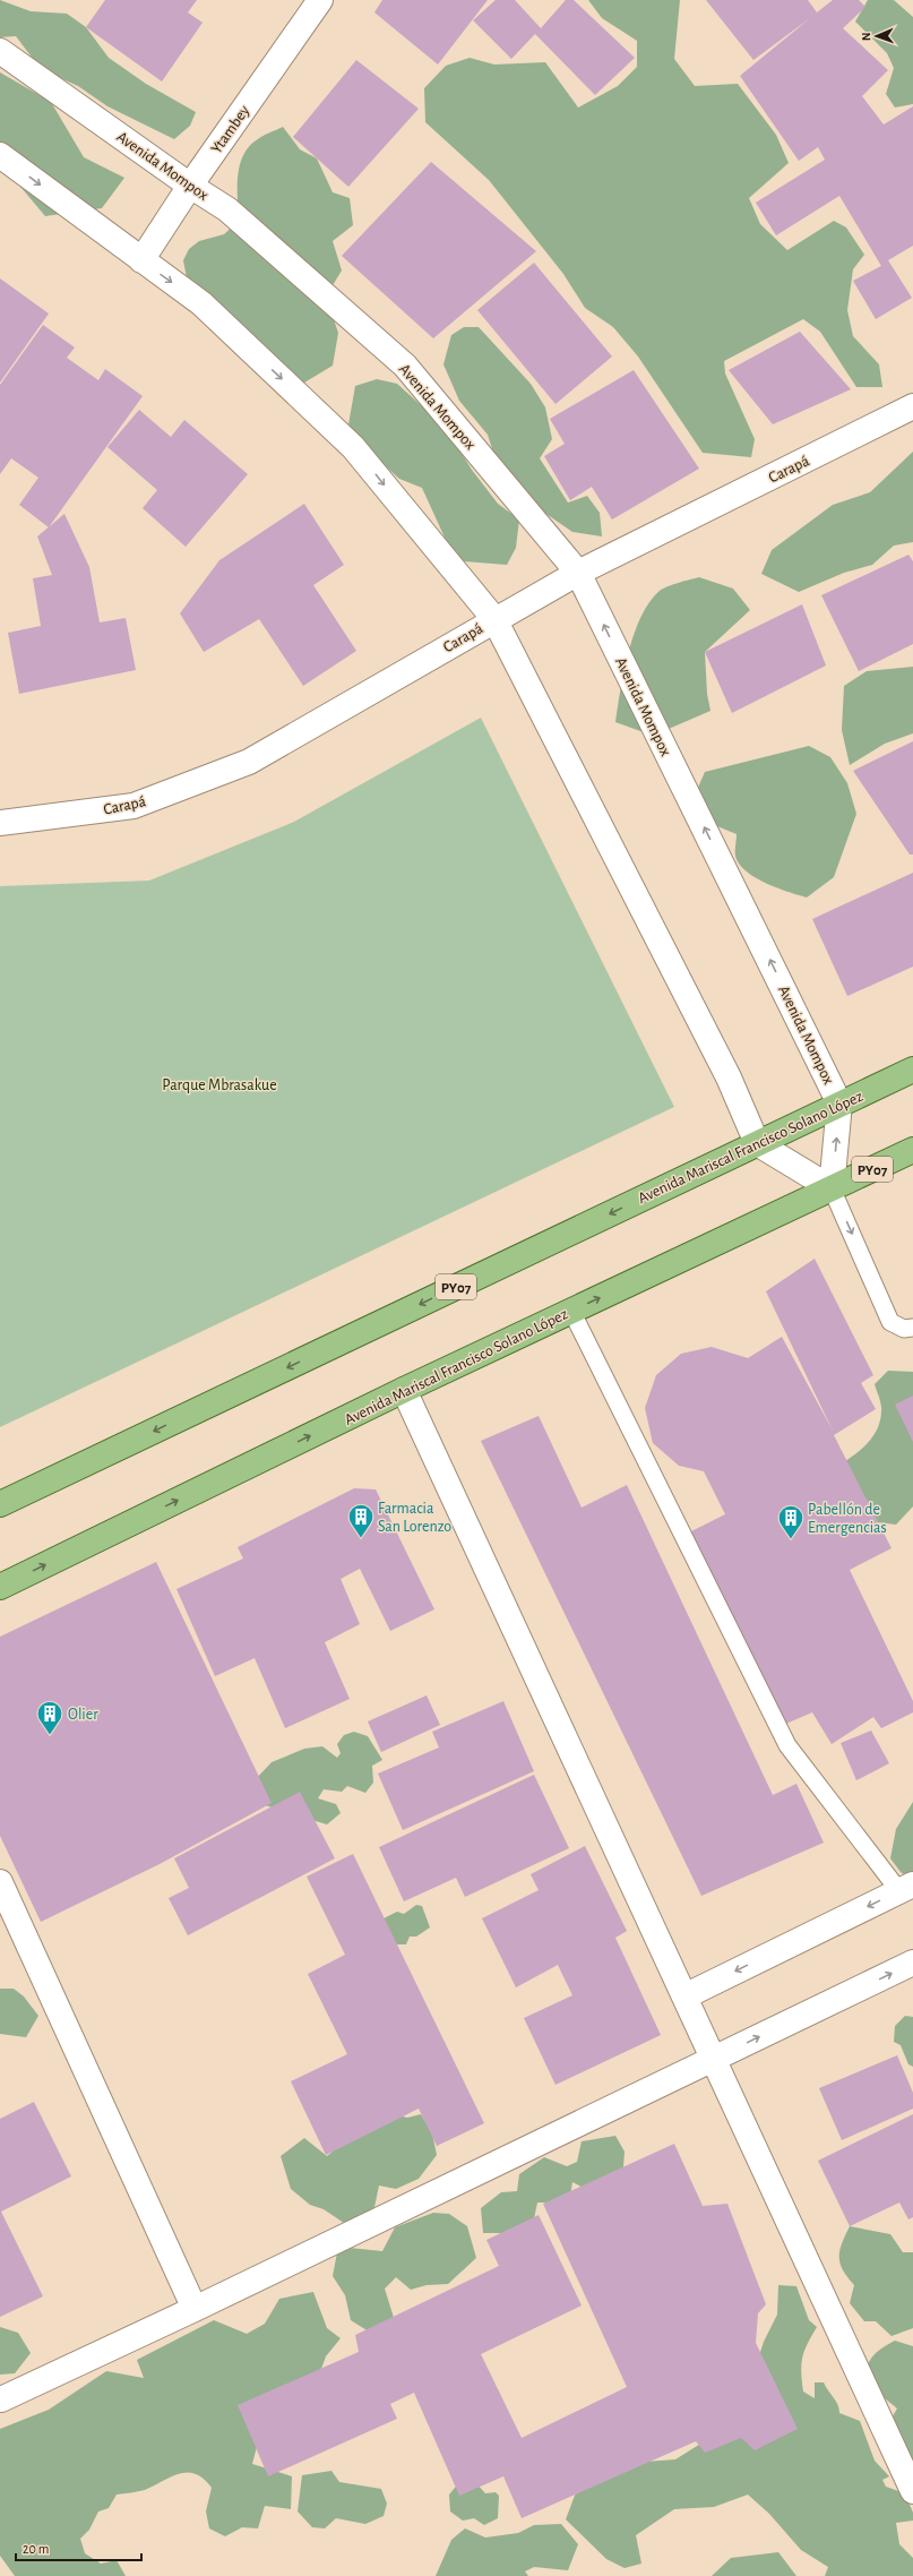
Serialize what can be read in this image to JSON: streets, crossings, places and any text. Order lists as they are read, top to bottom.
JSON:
{
  "streets": {
    "main road": ["Avenida Mariscal Francisco Solano López", "PY07"],
    "street": ["Ytambey", "Avenida Mompox", "Carapá"]
  },
  "crossings": [
    ["Ytambey", "Avenida Mompox"],
    ["Avenida Mompox", "Carapá"],
    ["Avenida Mompox", "Avenida Mariscal Francisco Solano López"]
  ],
  "parks": ["Parque Mbrasakue"],
  "places": {
    "building": ["Farmacia San Lorenzo", "Pabellón de Emergencias", "Olier"]
  },
  "scale_bar": "20 m",
  "north": "left"
}
